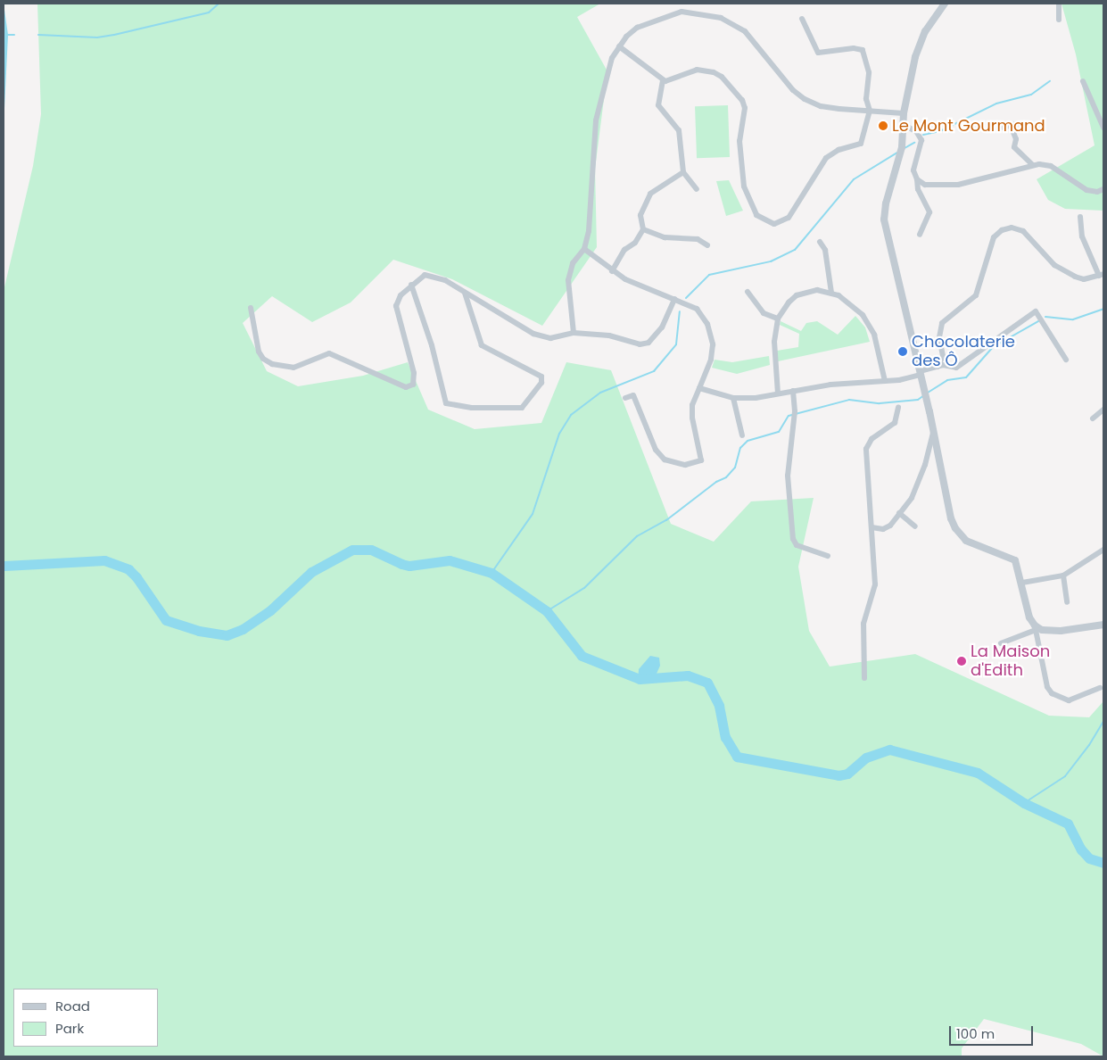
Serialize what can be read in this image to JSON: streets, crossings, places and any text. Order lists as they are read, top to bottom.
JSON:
{
  "places": ["Le Mont Gourmand", "Chocolaterie des Ô", "La Maison d'Edith"],
  "legend": ["Road", "Park"],
  "scale_bar": "100 m"
}
